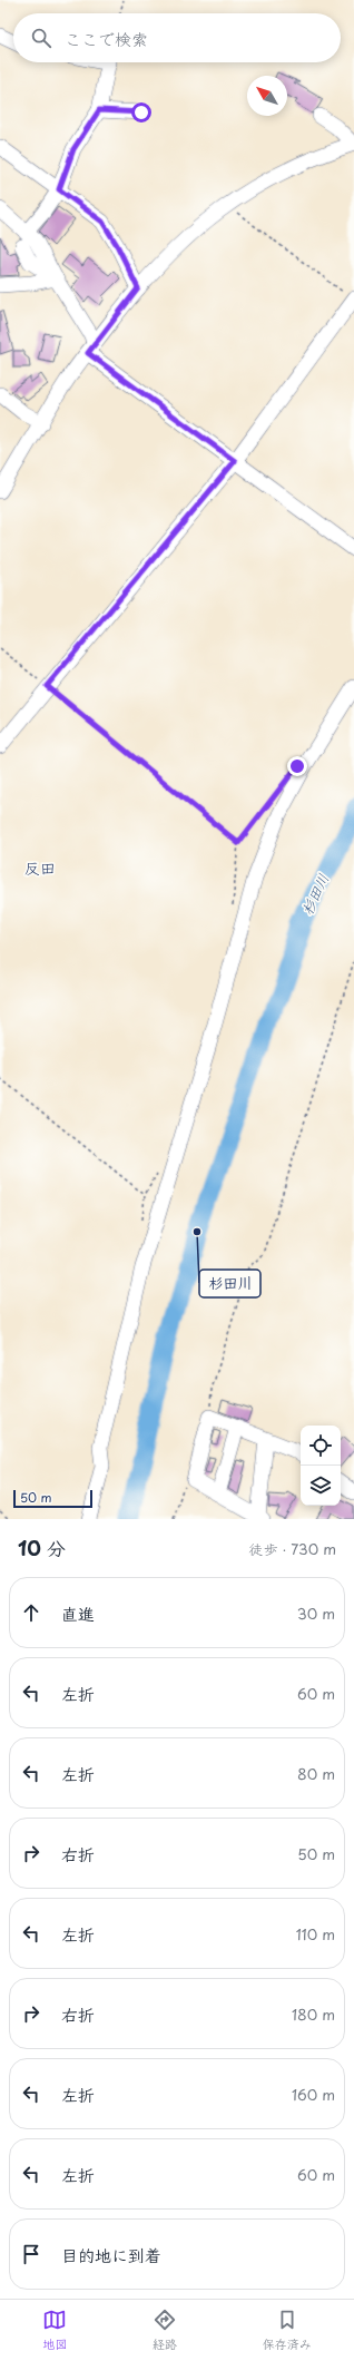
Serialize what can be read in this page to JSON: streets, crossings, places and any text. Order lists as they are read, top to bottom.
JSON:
{
  "districts": ["反田"],
  "water": ["杉田川"],
  "places": ["杉田川"],
  "scale_bar": "50 m",
  "north": "top left",
  "page": {
    "search": "ここで検索",
    "scale": "50 m",
    "heading": ["10 分", "徒歩 · 730 m"],
    "list": [
      ["直進", "30 m"],
      ["左折", "60 m"],
      ["左折", "80 m"],
      ["右折", "50 m"],
      ["左折", "110 m"],
      ["右折", "180 m"],
      ["左折", "160 m"],
      ["左折", "60 m"],
      "目的地に到着"
    ],
    "nav": ["地図", "経路", "保存済み"]
  }
}
